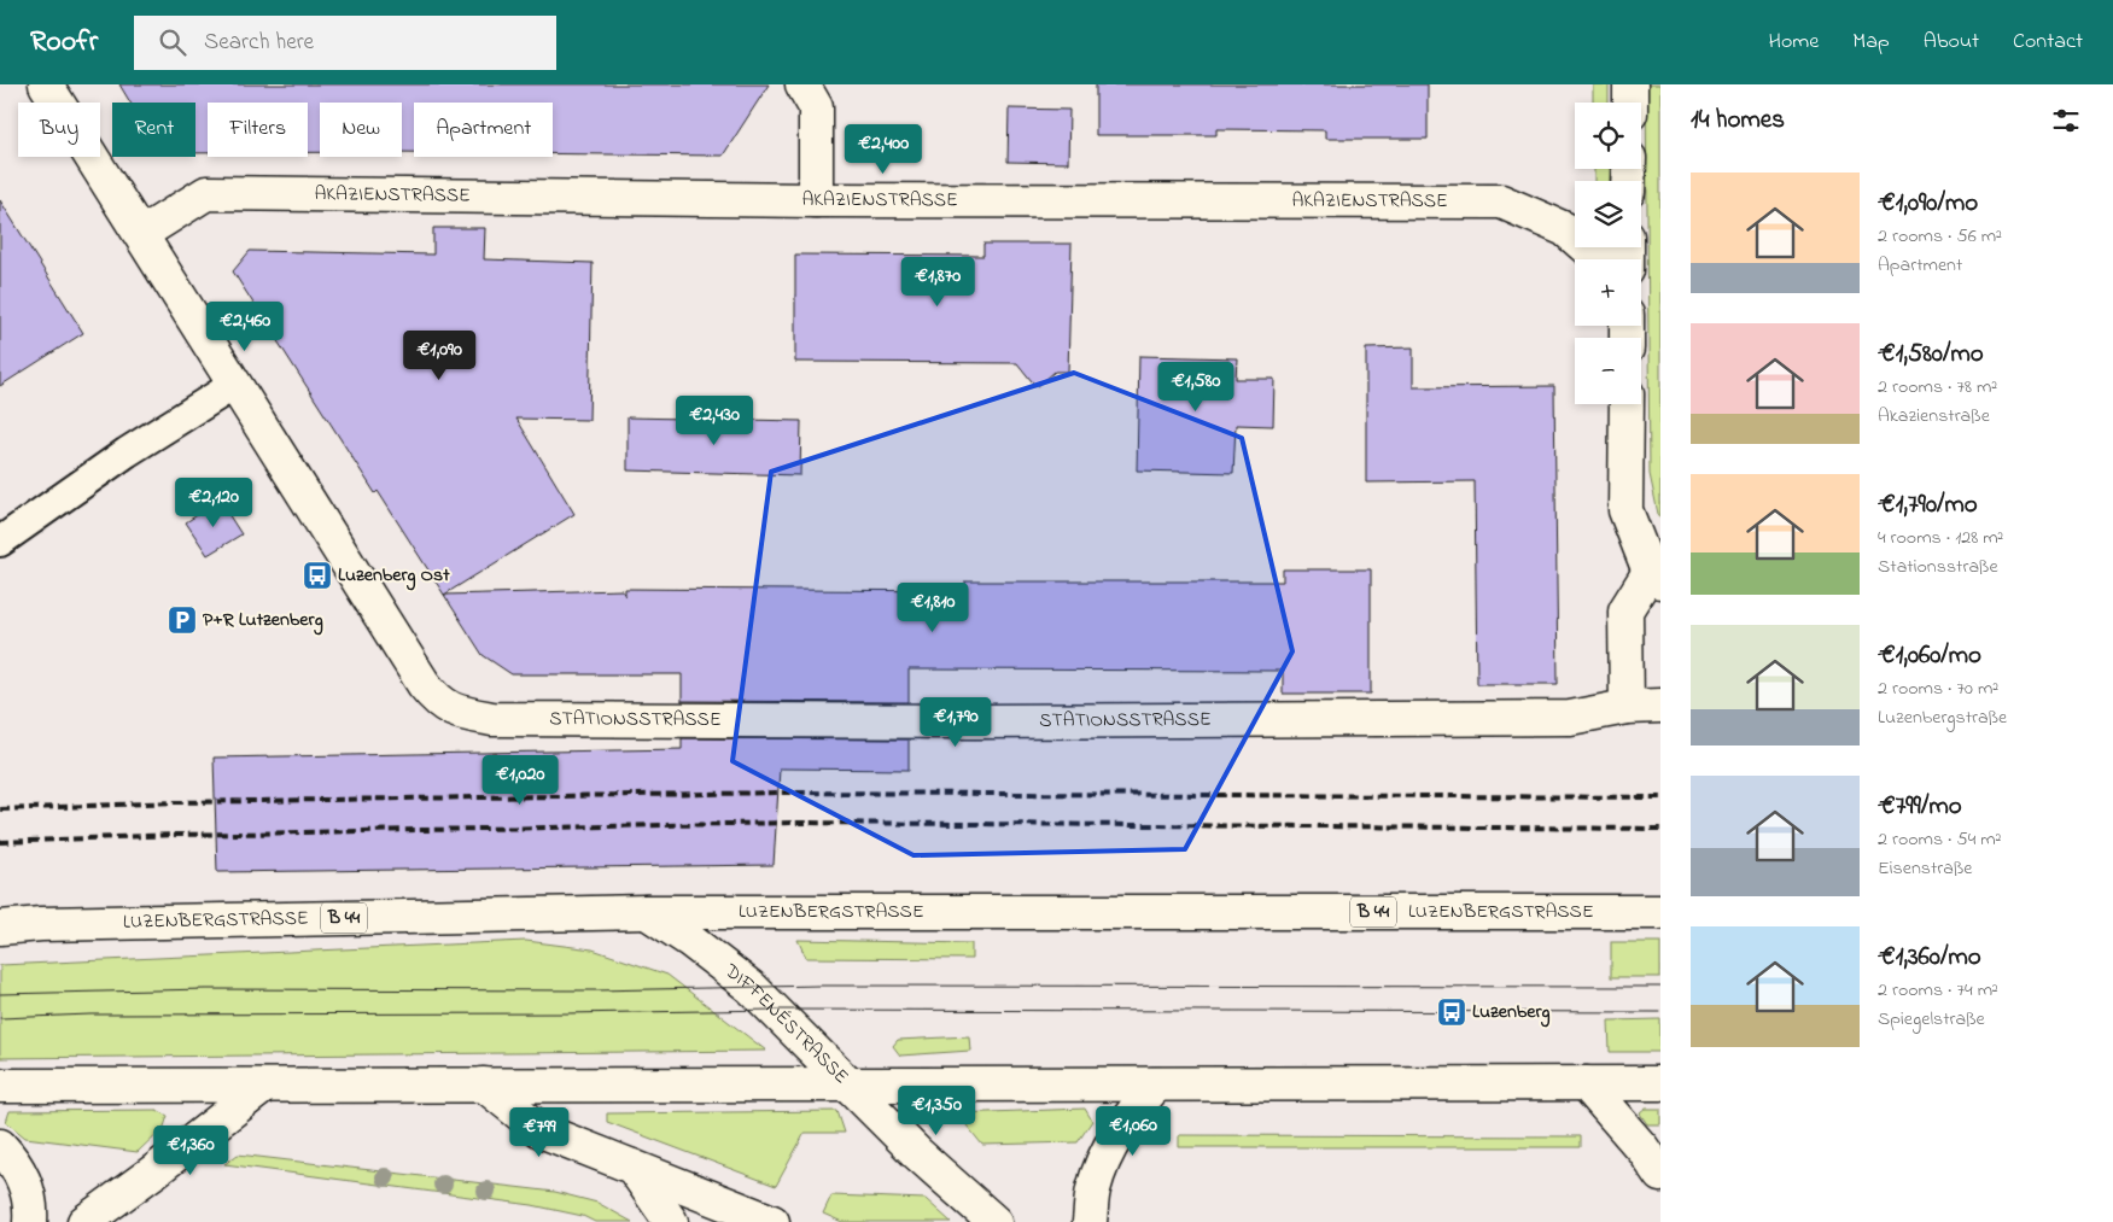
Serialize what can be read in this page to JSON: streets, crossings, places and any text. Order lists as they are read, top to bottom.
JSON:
{
  "streets": {
    "street": [
      "AKAZIENSTRASSE",
      "STATIONSSTRASSE",
      "LUZENBERGSTRASSE",
      "B 44",
      "DIFFENÉSTRASSE"
    ]
  },
  "crossings": [
    ["AKAZIENSTRASSE", "STATIONSSTRASSE"],
    ["LUZENBERGSTRASSE", "DIFFENÉSTRASSE"]
  ],
  "places": {
    "bus stop": ["Luzenberg Ost", "Luzenberg"],
    "parking": ["P+R Lutzenberg"]
  },
  "page": {
    "header": "Roofr",
    "search": "Search here",
    "nav": [
      "Home",
      "Map",
      "About",
      "Contact"
    ],
    "heading": "14 homes",
    "map_buttons": ["+", "−"],
    "chip": [
      "Buy",
      "Rent",
      "Filters",
      "New",
      "Apartment"
    ],
    "price": [
      "€2,400",
      "€1,870",
      "€2,460",
      "€1,090",
      "€1,580",
      "€2,430",
      "€2,120",
      "€1,810",
      "€1,790",
      "€1,020",
      "€1,350",
      "€1,060",
      "€799",
      "€1,360"
    ],
    "list": [
      {
        "name": "€1,090/mo",
        "note": "2 rooms · 56 m² · Apartment"
      },
      {
        "name": "€1,580/mo",
        "note": "2 rooms · 78 m² · Akazienstraße"
      },
      {
        "name": "€1,790/mo",
        "note": "4 rooms · 128 m² · Stationsstraße"
      },
      {
        "name": "€1,060/mo",
        "note": "2 rooms · 70 m² · Luzenbergstraße"
      },
      {
        "name": "€799/mo",
        "note": "2 rooms · 54 m² · Eisenstraße"
      },
      {
        "name": "€1,360/mo",
        "note": "2 rooms · 74 m² · Spiegelstraße"
      }
    ]
  }
}
